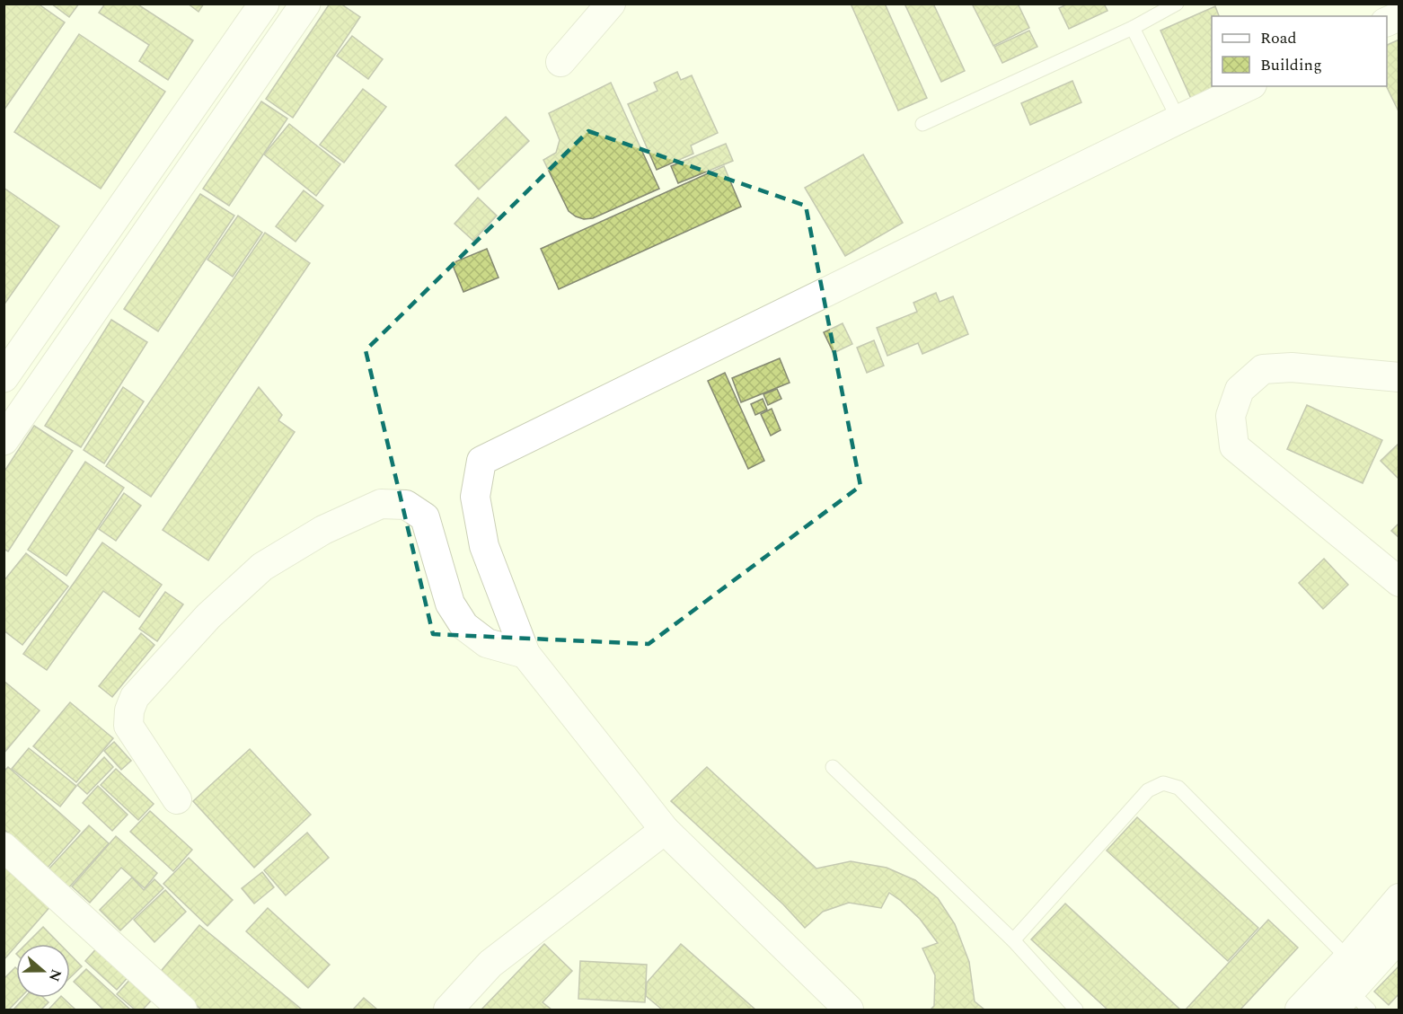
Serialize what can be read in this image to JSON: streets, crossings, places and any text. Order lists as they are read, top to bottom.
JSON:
{
  "legend": ["Road", "Building"],
  "north": "right"
}
